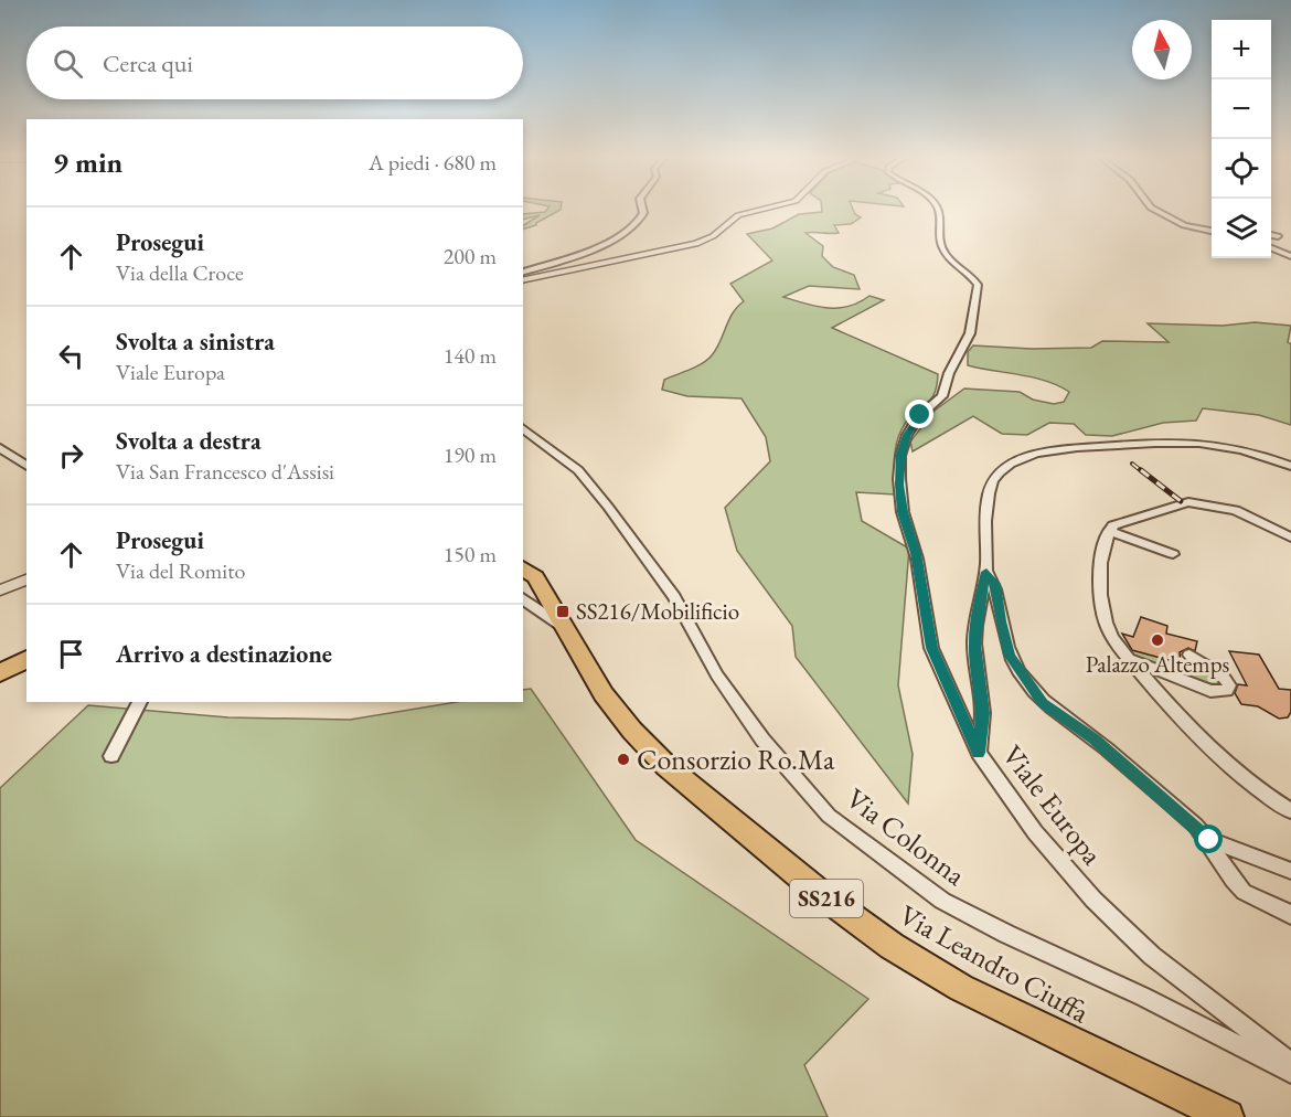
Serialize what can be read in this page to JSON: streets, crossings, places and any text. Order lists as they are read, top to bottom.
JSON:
{
  "streets": {
    "main road": ["SS216", "Via Leandro Ciuffa"],
    "street": ["Viale Europa", "Via Colonna"]
  },
  "places": {
    "transit": ["SS216/Mobilificio"],
    "other": ["Palazzo Altemps", "Consorzio Ro.Ma"]
  },
  "north": "top",
  "page": {
    "map_buttons": ["+", "−"],
    "search": "Cerca qui",
    "heading": ["9 min", "A piedi · 680 m"],
    "list": [
      ["Prosegui", "Via della Croce", "200 m"],
      ["Svolta a sinistra", "Viale Europa", "140 m"],
      ["Svolta a destra", "Via San Francesco d'Assisi", "190 m"],
      ["Prosegui", "Via del Romito", "150 m"],
      "Arrivo a destinazione"
    ]
  }
}
